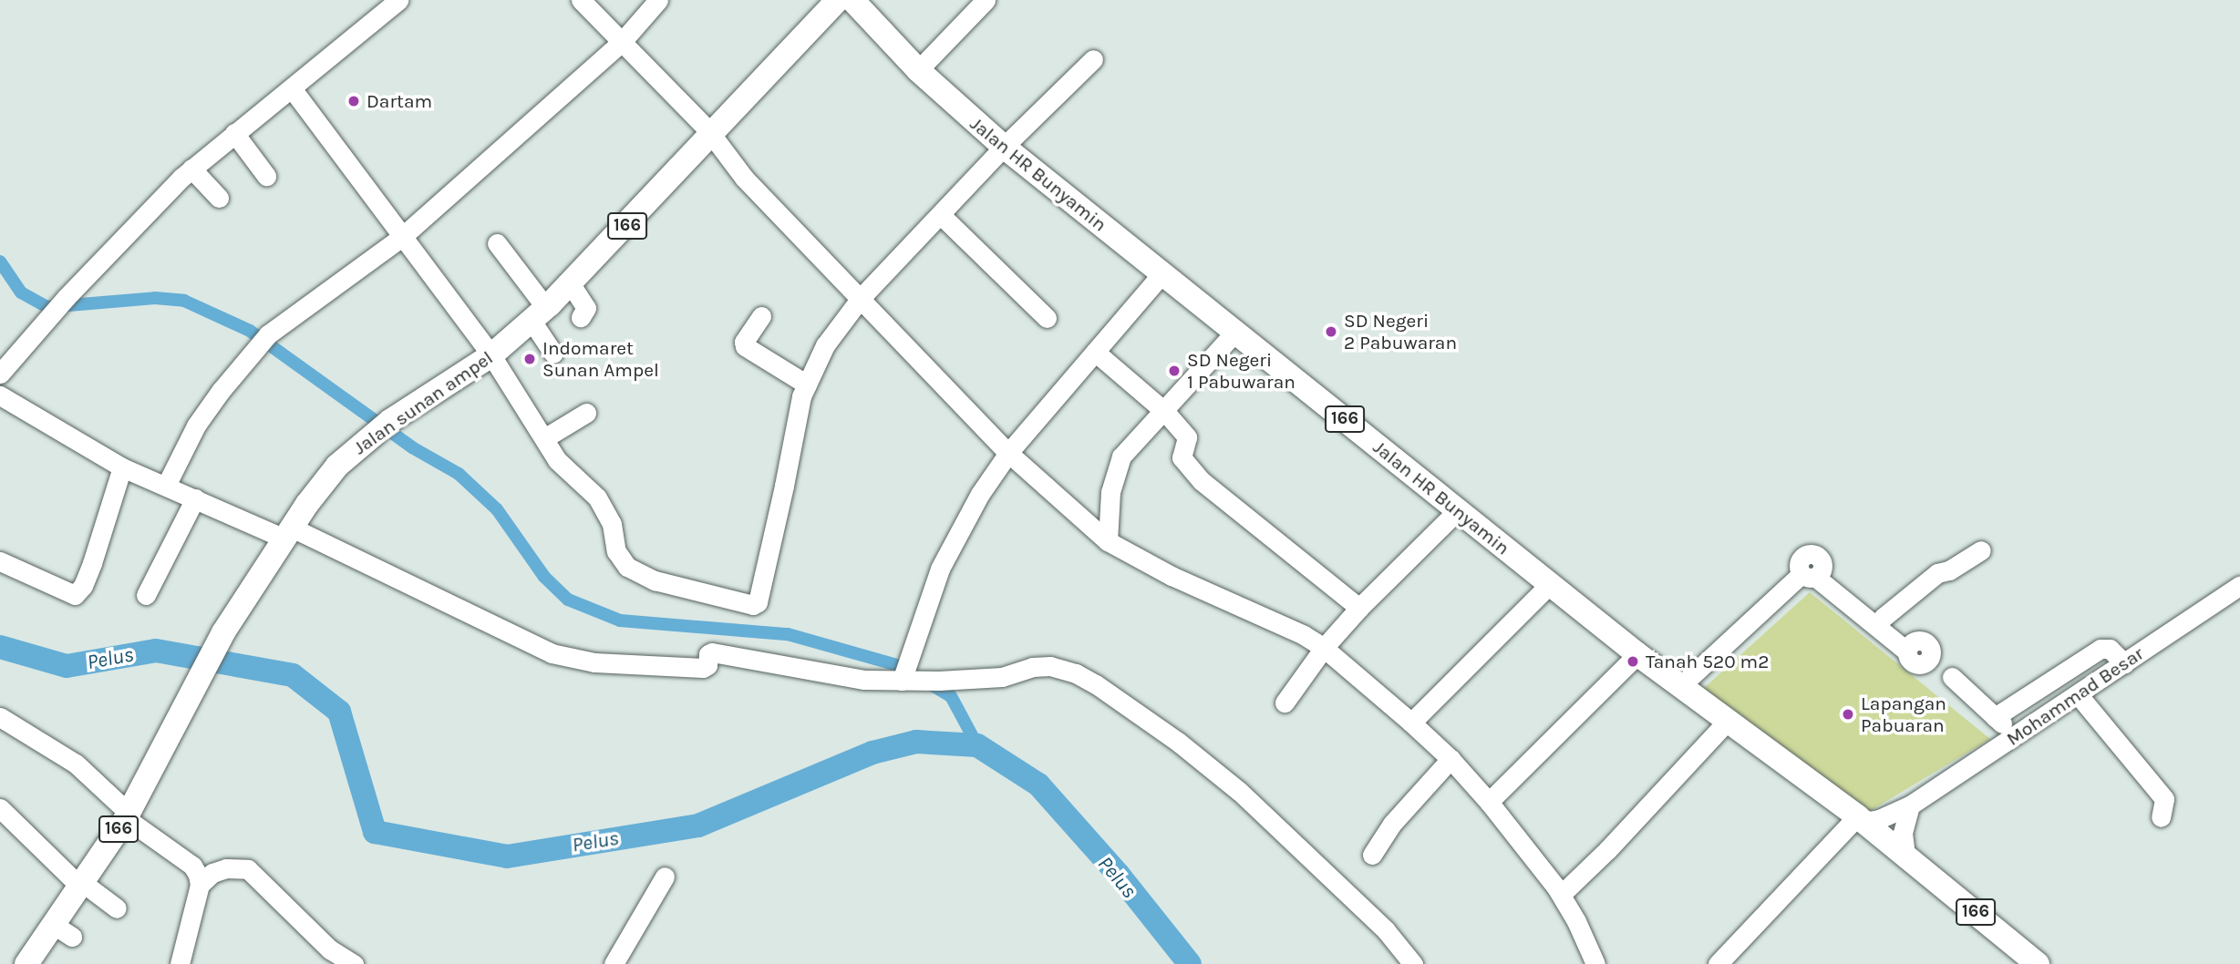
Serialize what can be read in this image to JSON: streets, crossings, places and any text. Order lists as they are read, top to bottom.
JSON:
{
  "streets": {
    "main road": ["Jalan HR Bunyamin", "166", "Jalan sunan ampel"],
    "street": ["Mohammad Besar"]
  },
  "crossings": [
    ["Jalan HR Bunyamin", "166"]
  ],
  "water": ["Pelus"],
  "places": [
    "Dartam",
    "SD Negeri 2 Pabuwaran",
    "Indomaret Sunan Ampel",
    "SD Negeri 1 Pabuwaran",
    "Tanah 520 m2",
    "Lapangan Pabuaran"
  ]
}
